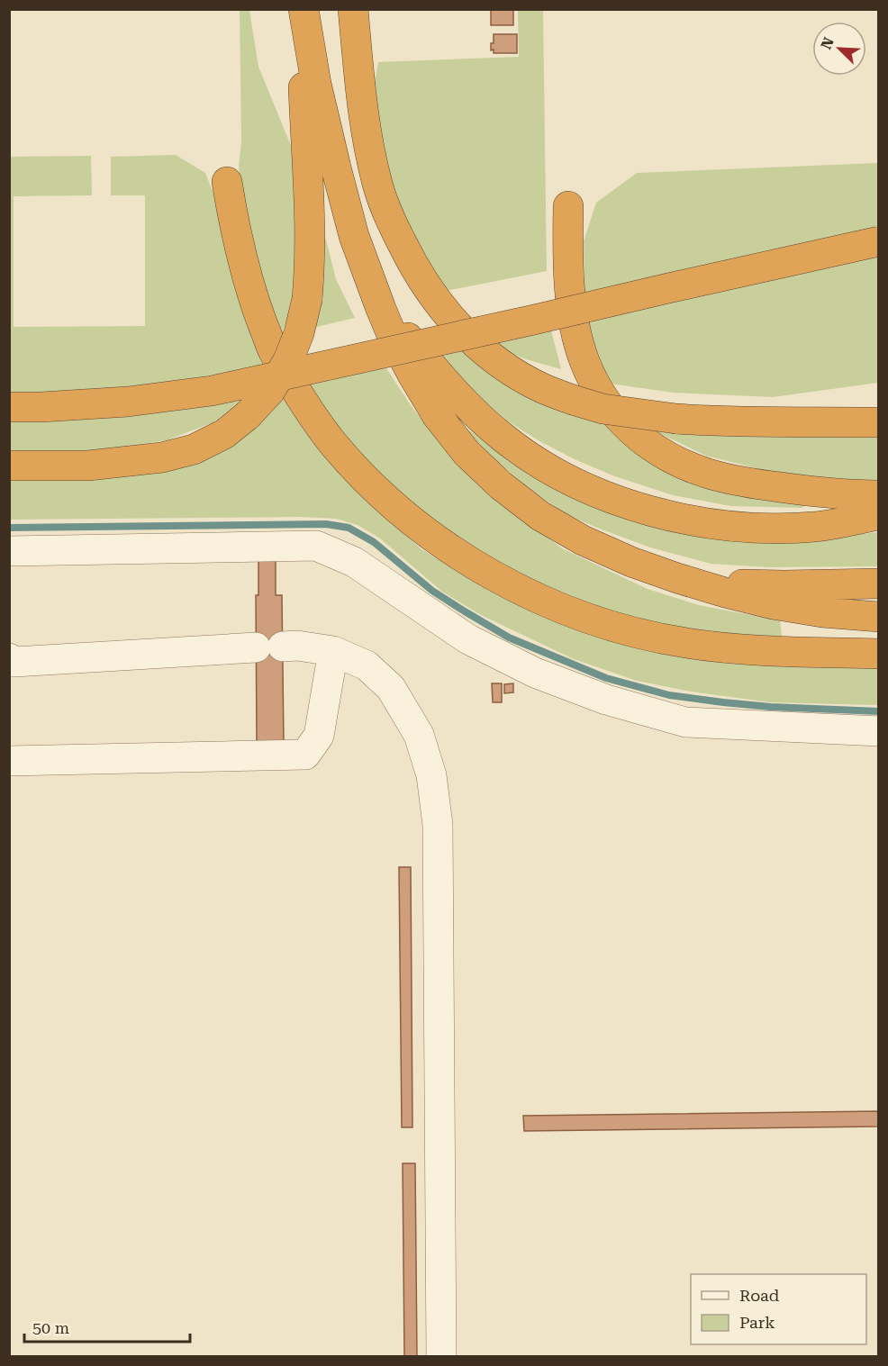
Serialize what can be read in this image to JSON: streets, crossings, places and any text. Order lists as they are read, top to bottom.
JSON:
{
  "legend": ["Road", "Park"],
  "scale_bar": "50 m",
  "north": "top left"
}
